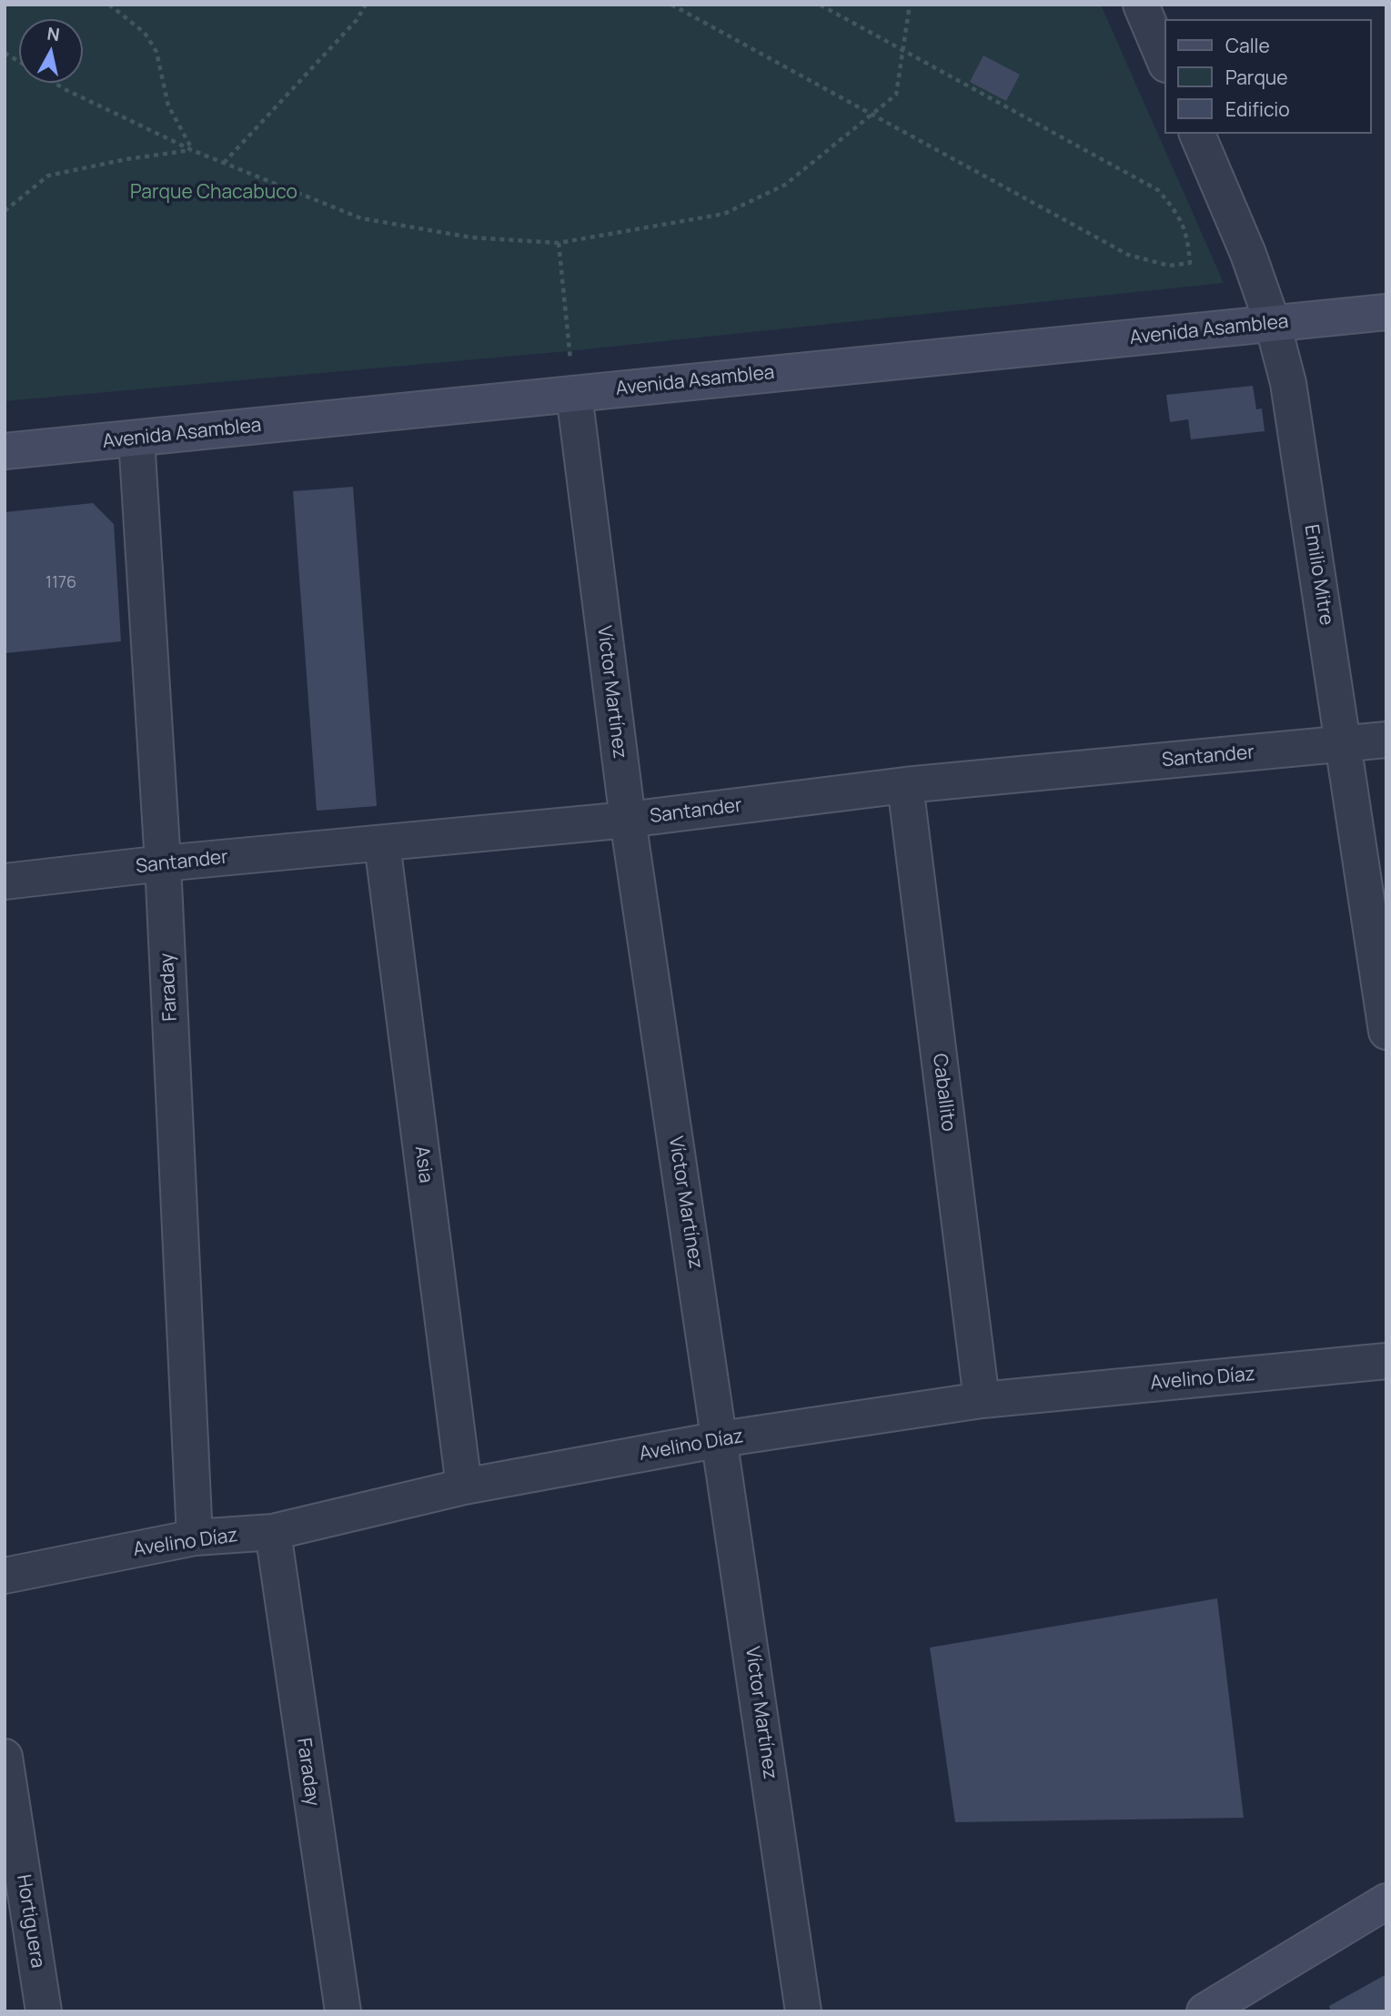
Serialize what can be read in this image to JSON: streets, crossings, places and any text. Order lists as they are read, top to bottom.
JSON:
{
  "streets": {
    "main road": ["Avenida Asamblea"],
    "street": [
      "Emilio Mitre",
      "Víctor Martínez",
      "Santander",
      "Faraday",
      "Caballito",
      "Asia",
      "Avelino Díaz",
      "Hortiguera"
    ]
  },
  "crossings": [
    ["Avenida Asamblea", "Emilio Mitre"],
    ["Avenida Asamblea", "Víctor Martínez"],
    ["Avenida Asamblea", "Faraday"],
    ["Emilio Mitre", "Santander"],
    ["Víctor Martínez", "Santander"],
    ["Víctor Martínez", "Avelino Díaz"],
    ["Santander", "Faraday"],
    ["Santander", "Caballito"],
    ["Santander", "Asia"],
    ["Faraday", "Avelino Díaz"],
    ["Caballito", "Avelino Díaz"],
    ["Asia", "Avelino Díaz"]
  ],
  "parks": ["Parque Chacabuco"],
  "house_numbers": ["1176"],
  "legend": ["Calle", "Parque", "Edificio"],
  "north": "top"
}
